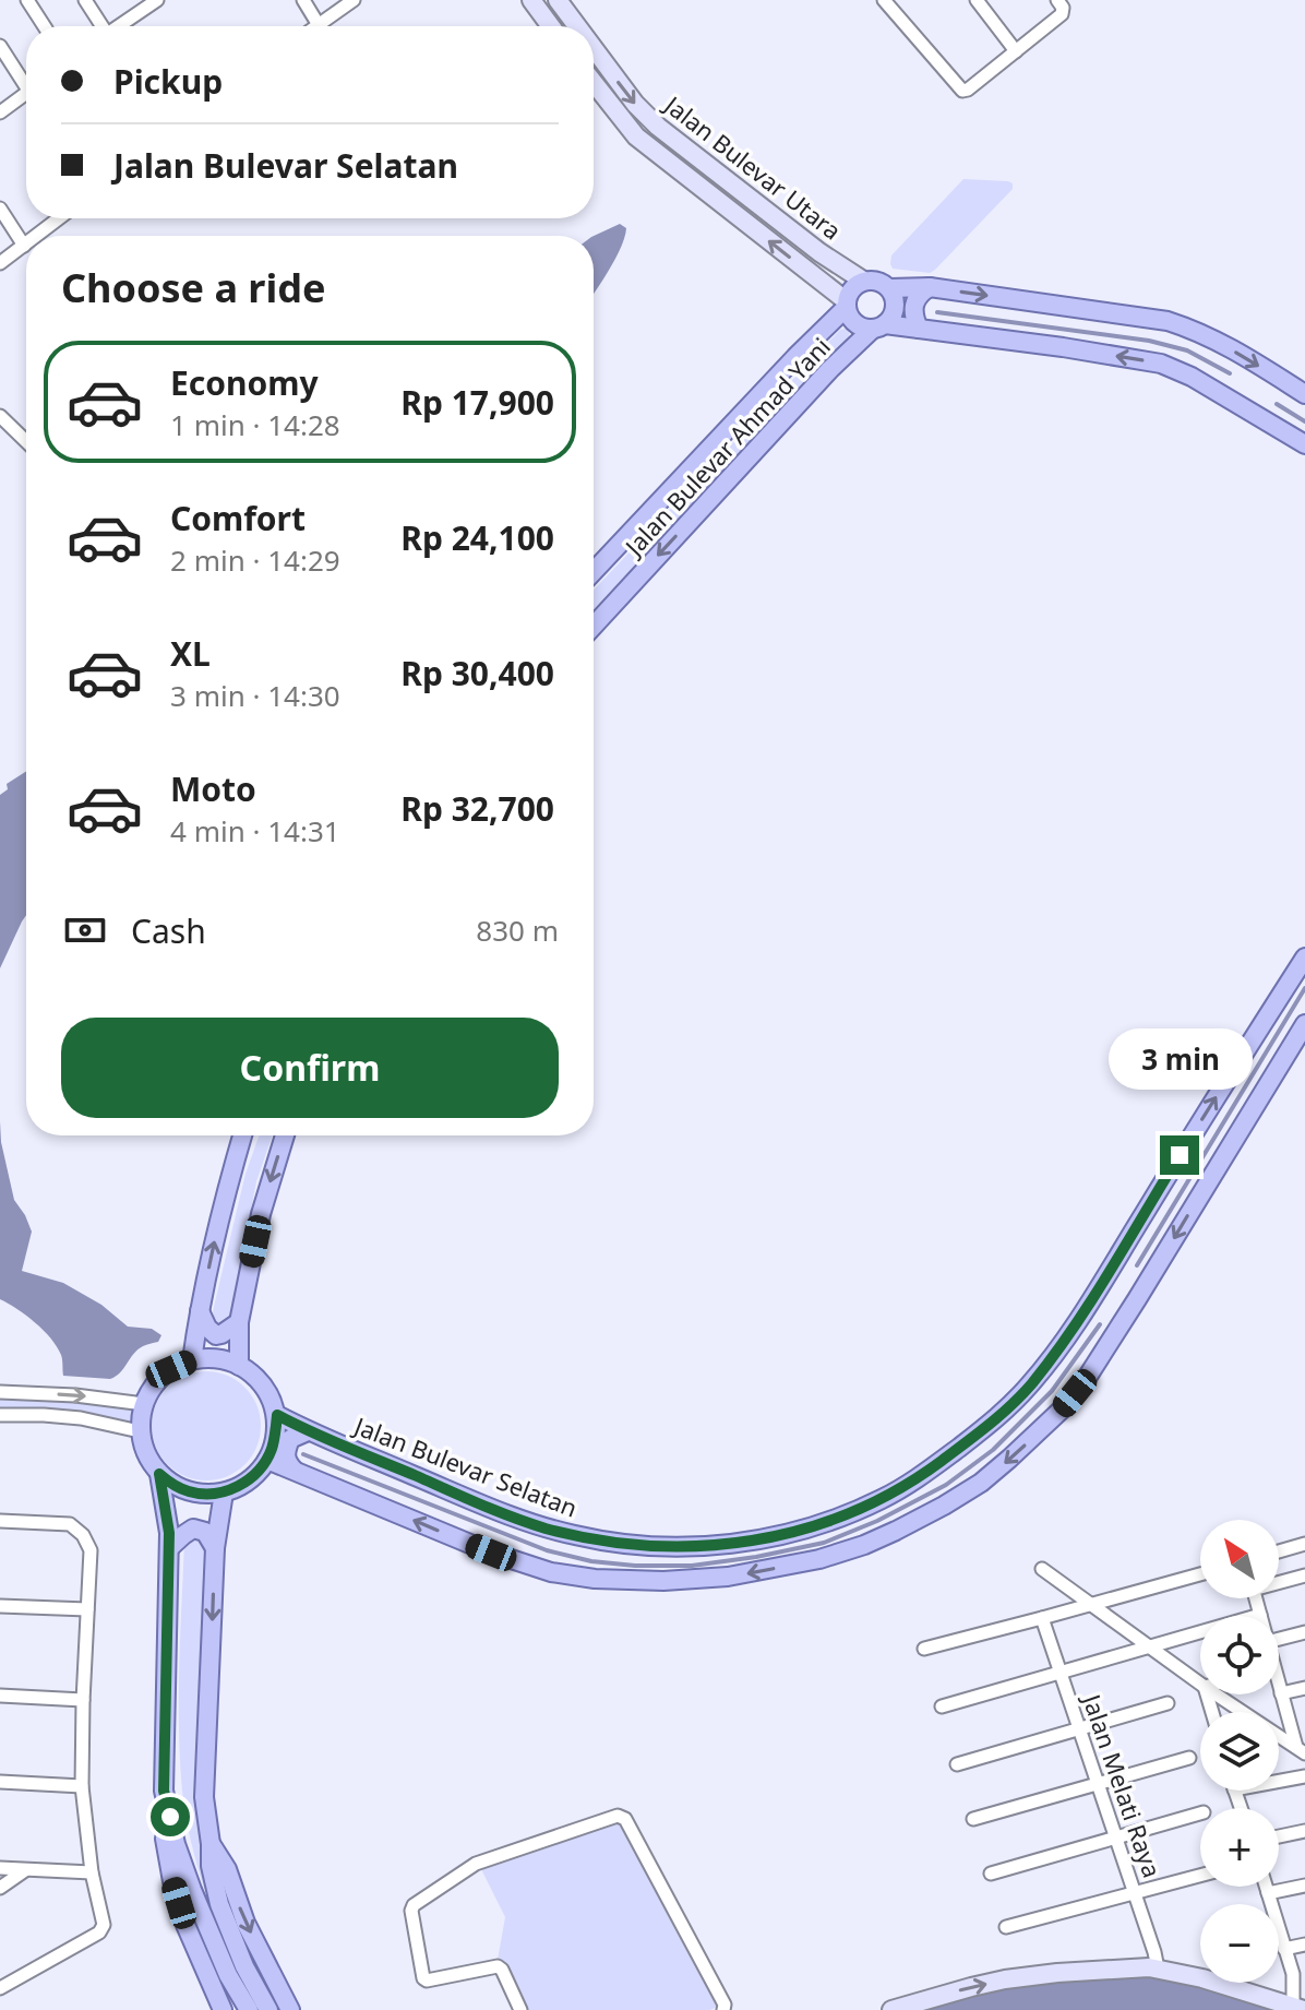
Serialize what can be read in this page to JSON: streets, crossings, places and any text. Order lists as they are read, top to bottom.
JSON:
{
  "streets": {
    "main road": ["Jalan Bulevar Ahmad Yani", "Jalan Bulevar Selatan"],
    "street": ["Jalan Bulevar Utara", "Jalan Melati Raya"]
  },
  "crossings": [
    ["Jalan Bulevar Utara", "Jalan Bulevar Ahmad Yani"]
  ],
  "one_way": ["Jalan Bulevar Selatan"],
  "north": "top left",
  "page": {
    "banner": ["Pickup", "Jalan Bulevar Selatan"],
    "heading": "Choose a ride",
    "list": [
      {
        "name": "Economy",
        "note": "1 min · 14:28",
        "value": "Rp 17,900"
      },
      {
        "name": "Comfort",
        "note": "2 min · 14:29",
        "value": "Rp 24,100"
      },
      {
        "name": "XL",
        "note": "3 min · 14:30",
        "value": "Rp 30,400"
      },
      {
        "name": "Moto",
        "note": "4 min · 14:31",
        "value": "Rp 32,700"
      }
    ],
    "pay": ["Cash", "830 m"],
    "buttons": "Confirm",
    "bubble": "3 min",
    "map_buttons": ["+", "−"]
  }
}
